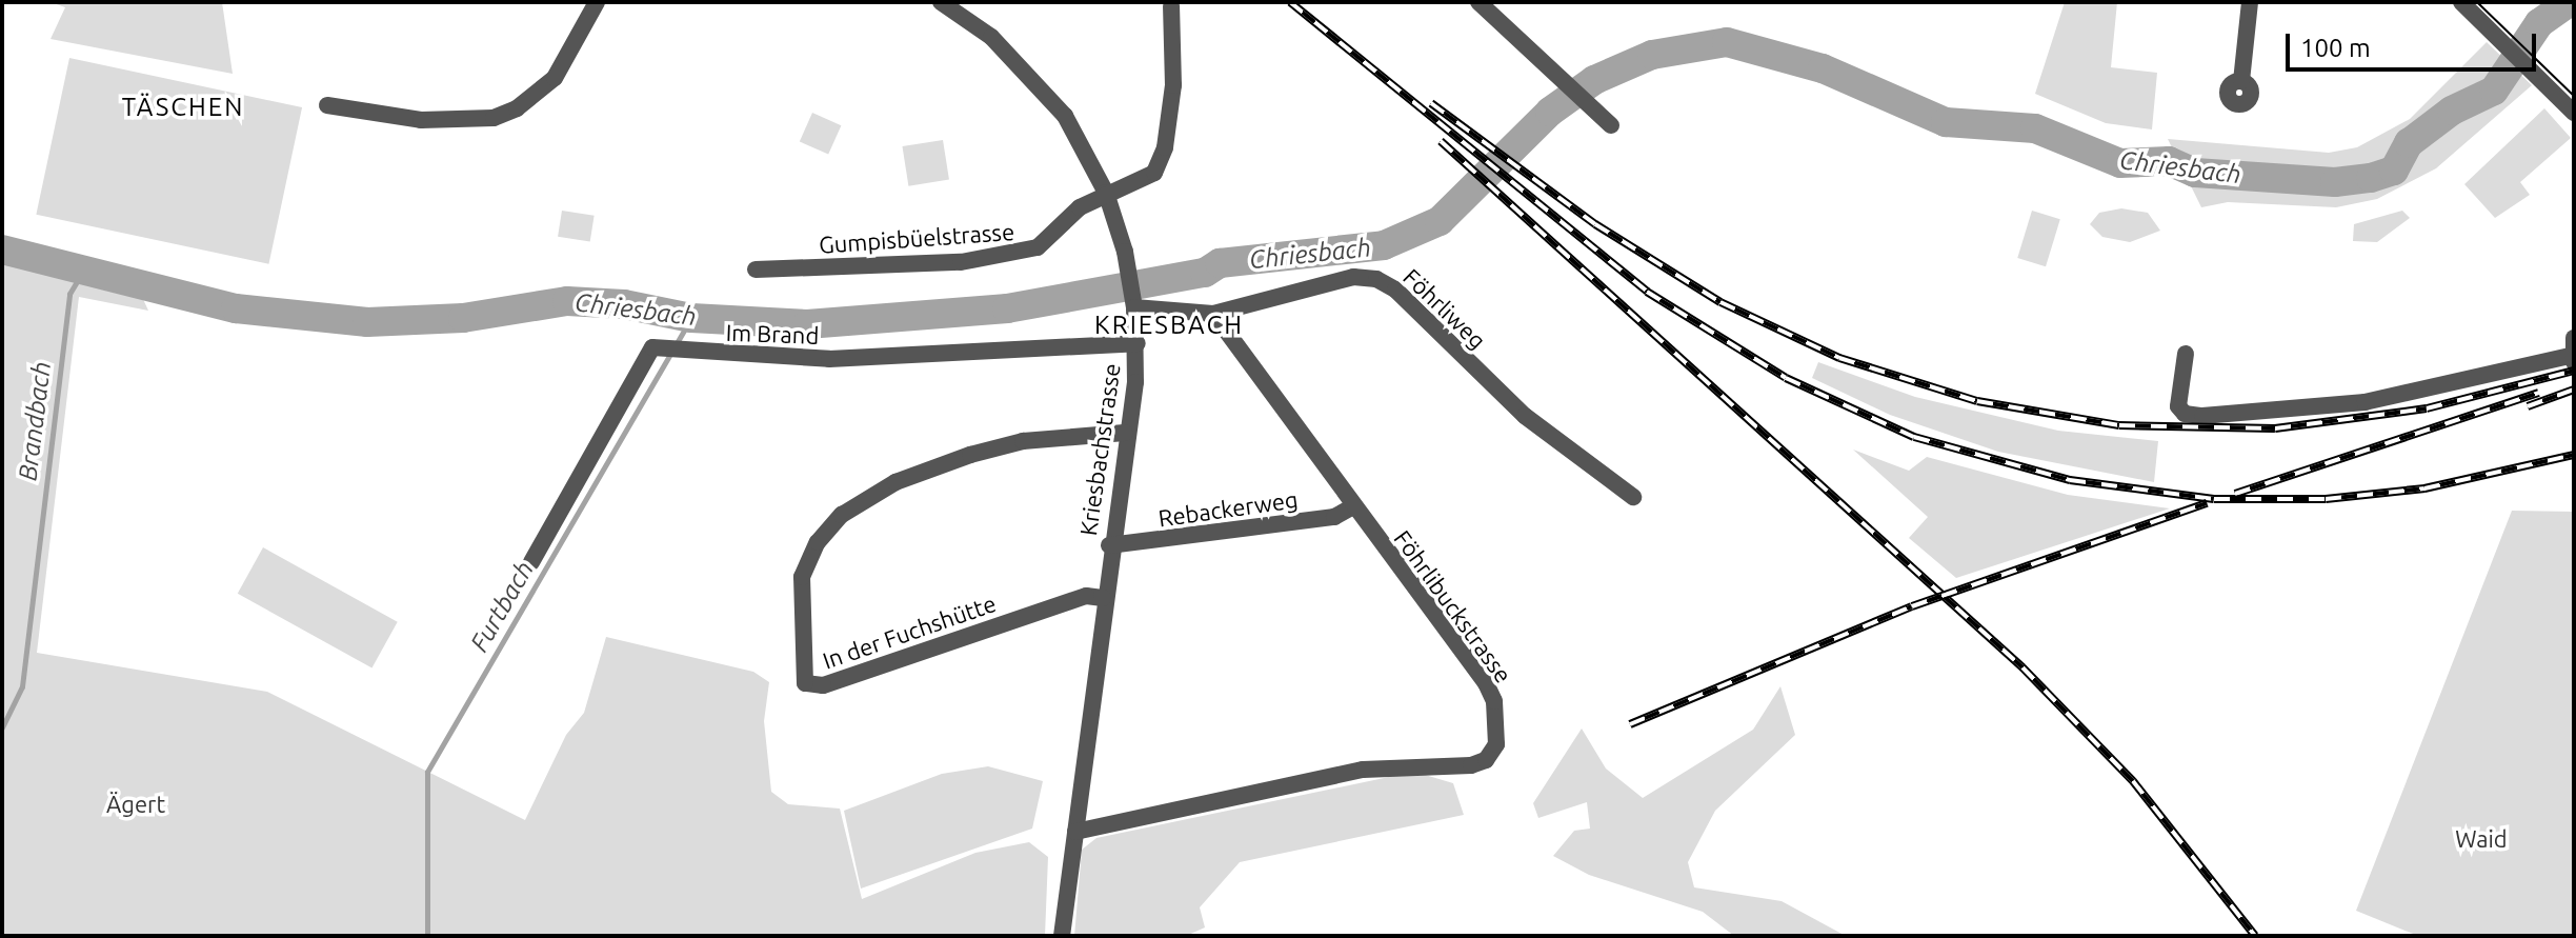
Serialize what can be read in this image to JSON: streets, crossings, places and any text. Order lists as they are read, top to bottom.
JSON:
{
  "streets": {
    "street": [
      "Gumpisbüelstrasse",
      "Föhrliweg",
      "Im Brand",
      "Kriesbachstrasse",
      "Rebackerweg",
      "Föhrlibuckstrasse",
      "In der Fuchshütte"
    ]
  },
  "crossings": [
    ["Gumpisbüelstrasse", "Kriesbachstrasse"],
    ["Föhrliweg", "Kriesbachstrasse"],
    ["Föhrliweg", "Föhrlibuckstrasse"],
    ["Im Brand", "Kriesbachstrasse"],
    ["Kriesbachstrasse", "Rebackerweg"],
    ["Kriesbachstrasse", "Föhrlibuckstrasse"],
    ["Kriesbachstrasse", "In der Fuchshütte"],
    ["Rebackerweg", "Föhrlibuckstrasse"]
  ],
  "districts": ["TÄSCHEN", "KRIESBACH"],
  "water": ["Chriesbach", "Brandbach", "Furtbach"],
  "parks": ["Ägert", "Waid"],
  "scale_bar": "100 m"
}
